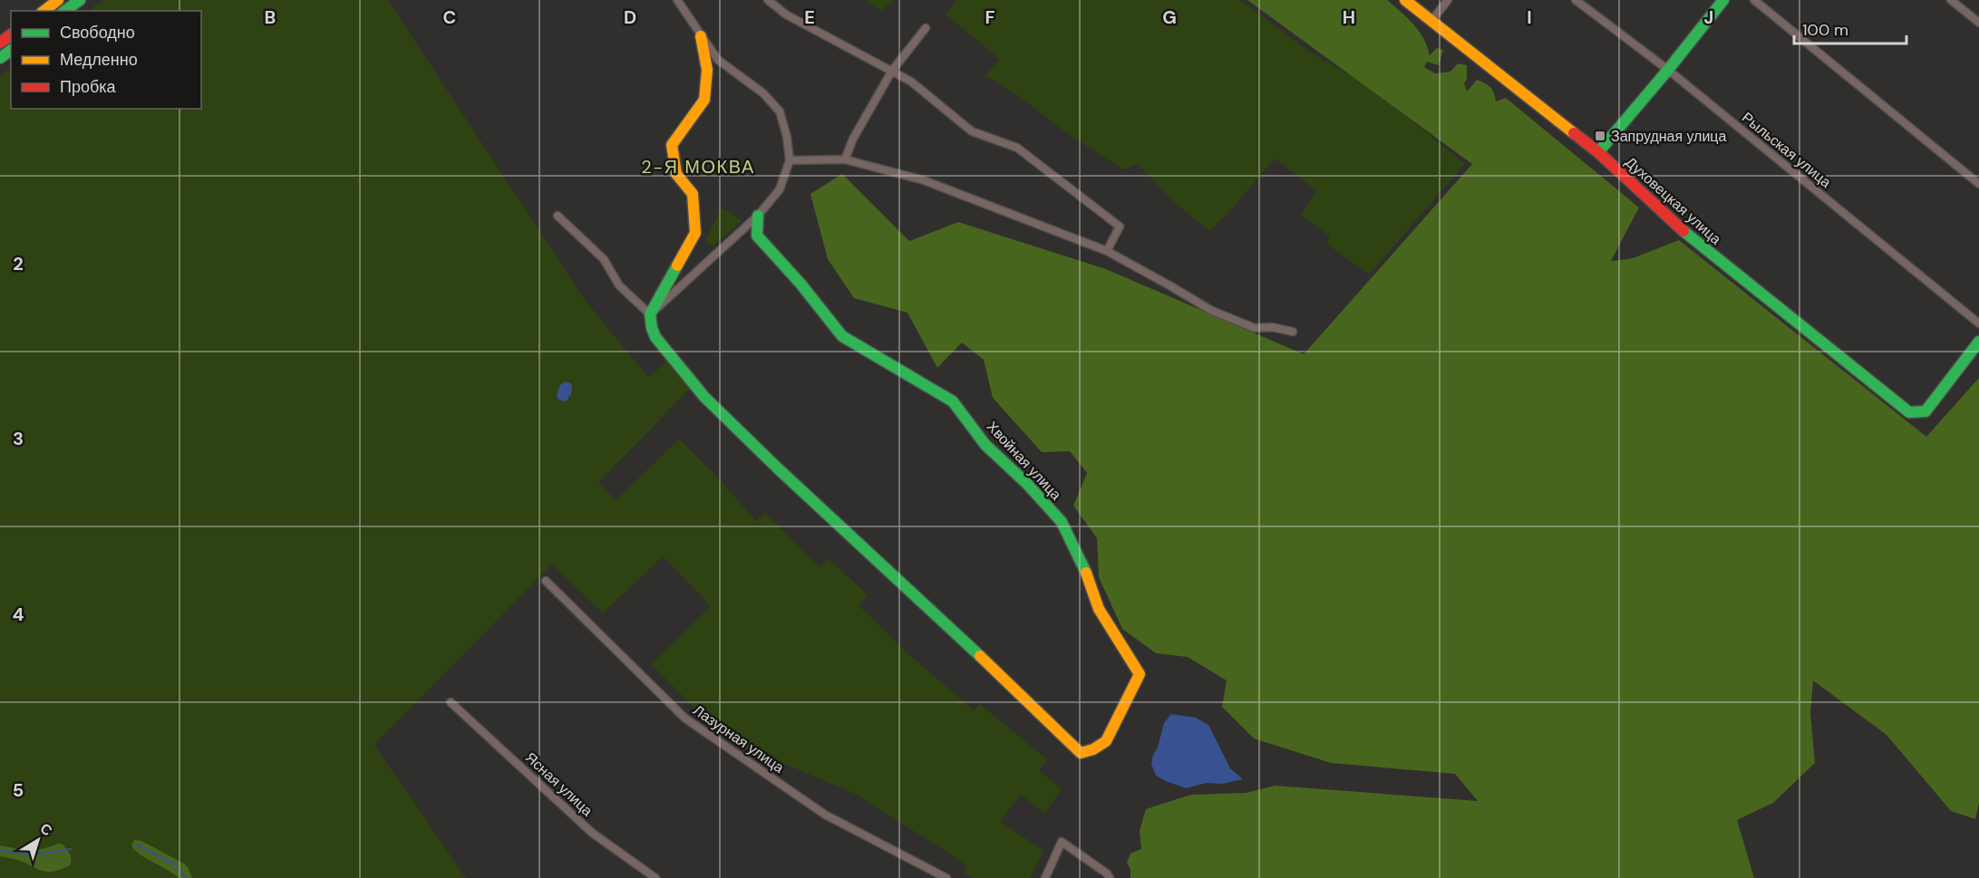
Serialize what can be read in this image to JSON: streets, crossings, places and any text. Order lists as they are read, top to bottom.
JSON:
{
  "streets": {
    "main road": ["Духовецкая улица", "Хвойная улица"],
    "street": ["Рыльская улица", "Лазурная улица", "Ясная улица"]
  },
  "districts": ["2-Я МОКВА"],
  "places": {
    "transit": ["Запрудная улица"]
  },
  "legend": ["Свободно", "Медленно", "Пробка"],
  "scale_bar": "100 m",
  "north": "top right",
  "grid": {
    "columns": [
      "B",
      "C",
      "D",
      "E",
      "F",
      "G",
      "H",
      "I",
      "J"
    ],
    "rows": [
      "2",
      "3",
      "4",
      "5"
    ]
  }
}
